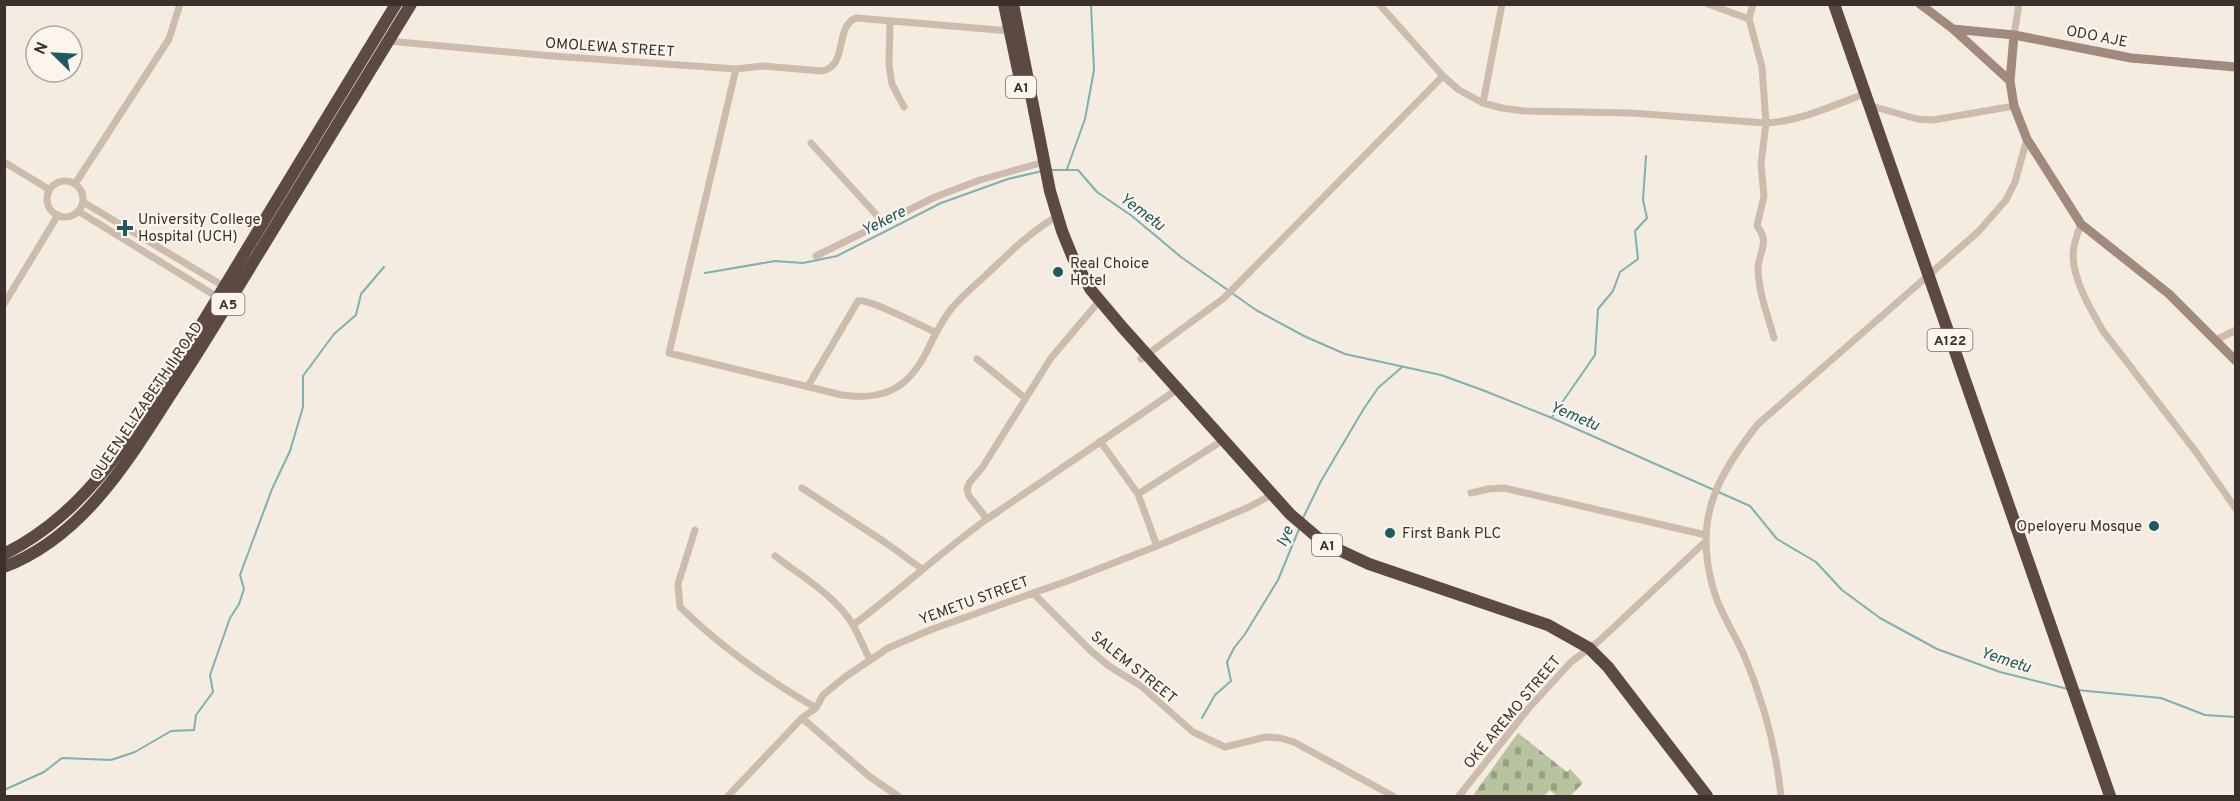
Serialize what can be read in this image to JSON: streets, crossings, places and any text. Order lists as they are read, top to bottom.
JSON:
{
  "streets": {
    "highway": [
      "A1",
      "A5",
      "A122",
      "QUEEN ELIZABETH II ROAD"
    ],
    "street": [
      "ODO AJE",
      "OMOLEWA STREET",
      "YEMETU STREET",
      "SALEM STREET",
      "OKE AREMO STREET"
    ]
  },
  "crossings": [
    ["OMOLEWA STREET", "QUEEN ELIZABETH II ROAD"],
    ["A1", "YEMETU STREET"],
    ["A1", "OKE AREMO STREET"],
    ["YEMETU STREET", "SALEM STREET"]
  ],
  "water": ["Yemetu", "Yekere", "Iye"],
  "places": {
    "health": ["University College Hospital (UCH)"],
    "other": ["Real Choice Hotel", "Opeloyeru Mosque", "First Bank PLC"]
  },
  "north": "top left"
}
